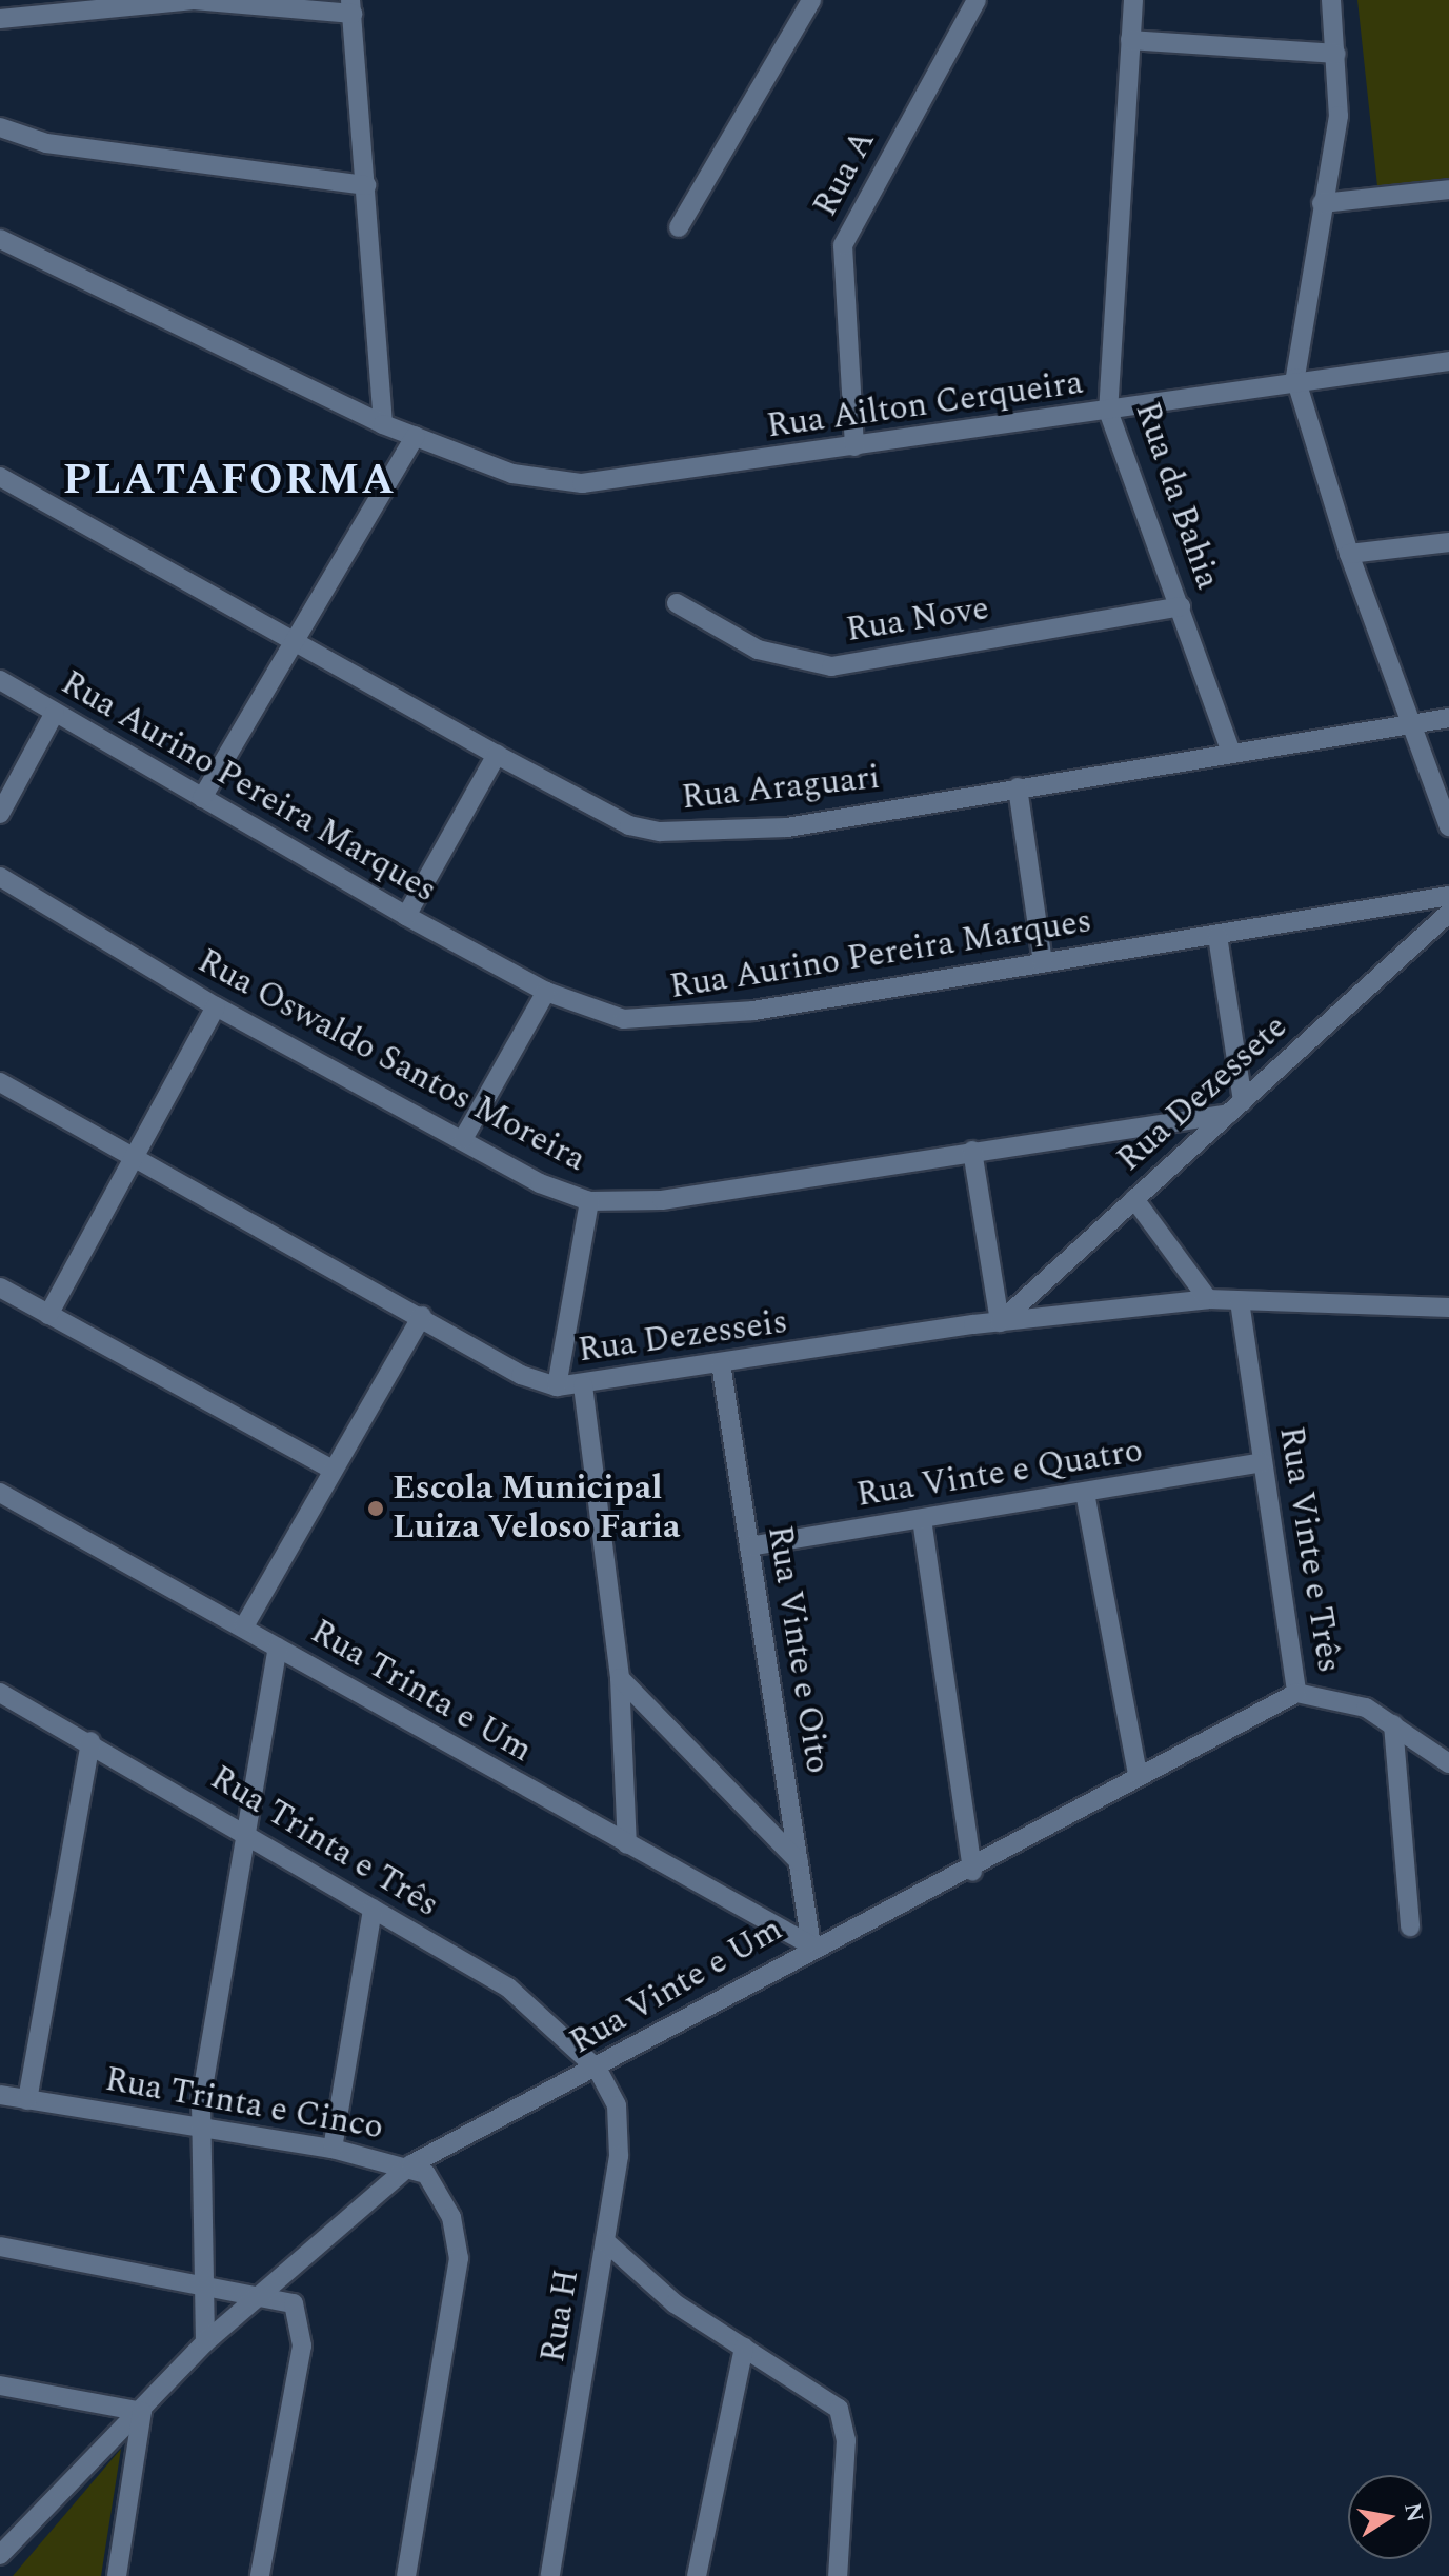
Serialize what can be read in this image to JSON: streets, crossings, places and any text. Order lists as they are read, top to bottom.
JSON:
{
  "streets": {
    "street": [
      "Rua A",
      "Rua Ailton Cerqueira",
      "Rua da Bahia",
      "Rua Nove",
      "Rua Aurino Pereira Marques",
      "Rua Araguari",
      "Rua Oswaldo Santos Moreira",
      "Rua Dezessete",
      "Rua Dezesseis",
      "Rua Vinte e Quatro",
      "Rua Vinte e Três",
      "Rua Vinte e Oito",
      "Rua Trinta e Um",
      "Rua Trinta e Três",
      "Rua Vinte e Um",
      "Rua Trinta e Cinco",
      "Rua H"
    ]
  },
  "crossings": [
    ["Rua A", "Rua Ailton Cerqueira"],
    ["Rua Ailton Cerqueira", "Rua da Bahia"],
    ["Rua da Bahia", "Rua Nove"],
    ["Rua da Bahia", "Rua Araguari"],
    ["Rua Oswaldo Santos Moreira", "Rua Dezessete"],
    ["Rua Dezessete", "Rua Dezesseis"],
    ["Rua Dezesseis", "Rua Vinte e Três"],
    ["Rua Dezesseis", "Rua Vinte e Oito"],
    ["Rua Vinte e Quatro", "Rua Vinte e Três"],
    ["Rua Vinte e Quatro", "Rua Vinte e Oito"],
    ["Rua Vinte e Três", "Rua Vinte e Um"],
    ["Rua Vinte e Oito", "Rua Trinta e Um"],
    ["Rua Vinte e Oito", "Rua Vinte e Um"],
    ["Rua Trinta e Um", "Rua Vinte e Um"],
    ["Rua Trinta e Três", "Rua Vinte e Um"],
    ["Rua Trinta e Três", "Rua H"],
    ["Rua Vinte e Um", "Rua Trinta e Cinco"],
    ["Rua Vinte e Um", "Rua H"]
  ],
  "districts": ["PLATAFORMA"],
  "places": ["Escola Municipal Luiza Veloso Faria"],
  "north": "right"
}
